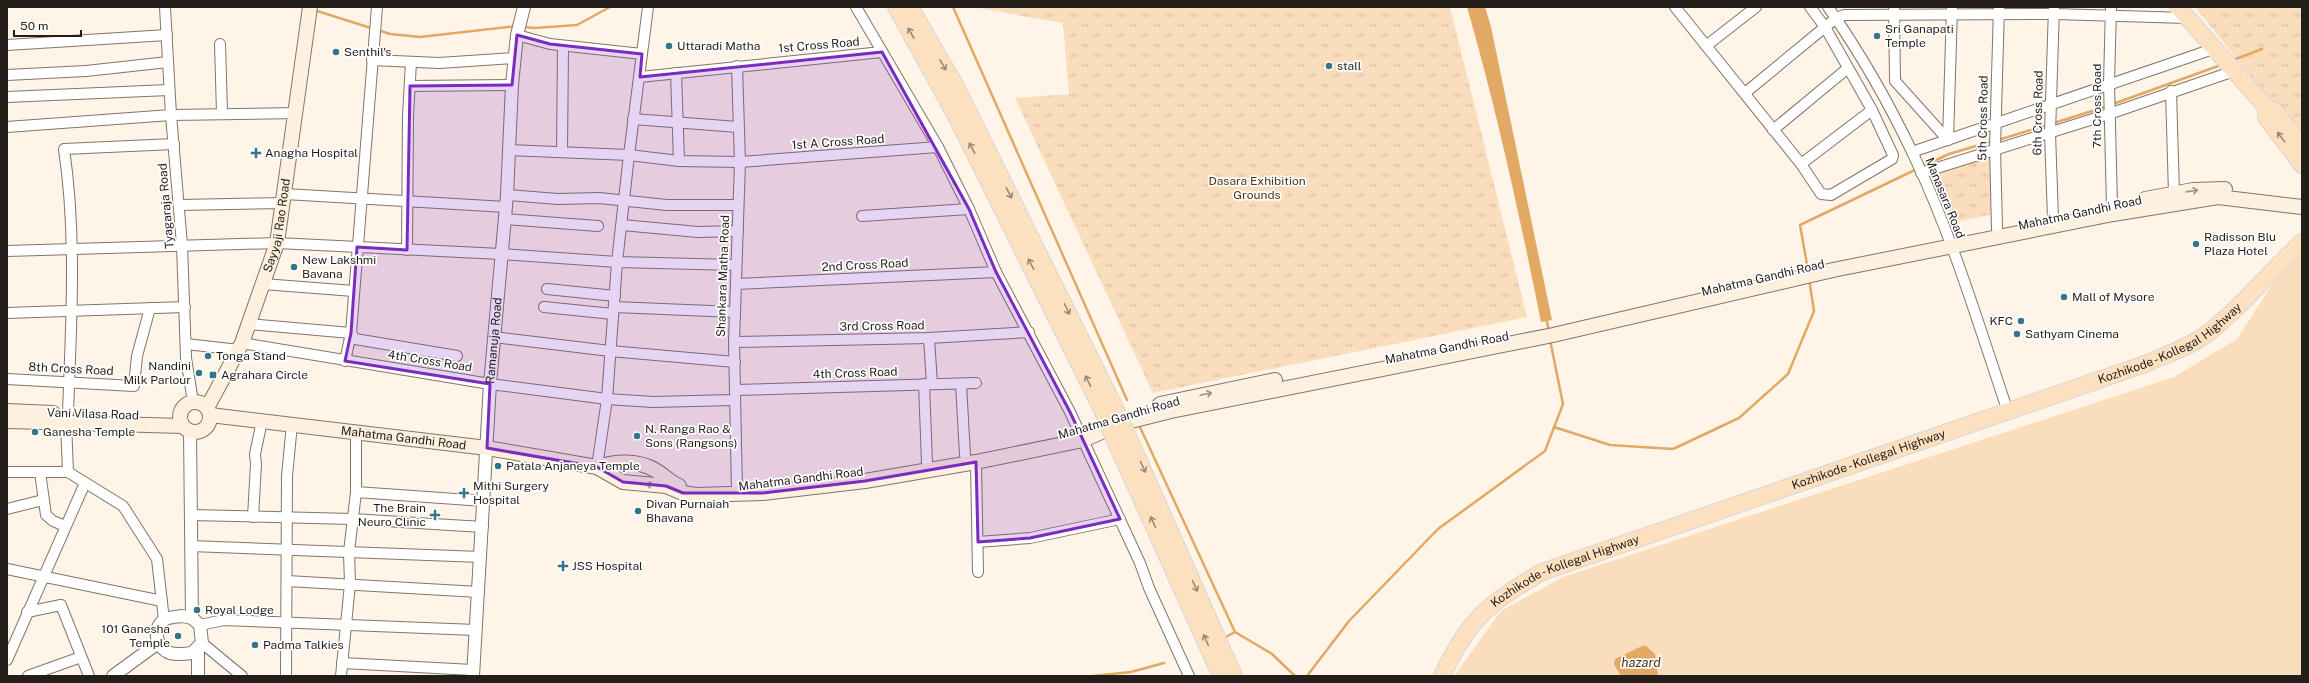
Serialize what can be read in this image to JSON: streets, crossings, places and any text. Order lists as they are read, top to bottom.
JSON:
{
  "streets": {
    "main road": [
      "Mahatma Gandhi Road",
      "Sayyaji Rao Road",
      "Kozhikode - Kollegal Highway",
      "Vani Vilasa Road"
    ],
    "street": [
      "1st Cross Road",
      "7th Cross Road",
      "6th Cross Road",
      "5th Cross Road",
      "1st A Cross Road",
      "Manasara Road",
      "Tyagaraja Road",
      "2nd Cross Road",
      "Shankara Matha Road",
      "3rd Cross Road",
      "Ramanuja Road",
      "4th Cross Road",
      "8th Cross Road"
    ]
  },
  "crossings": [
    ["1st Cross Road", "Shankara Matha Road"],
    ["7th Cross Road", "Mahatma Gandhi Road"],
    ["6th Cross Road", "Mahatma Gandhi Road"],
    ["5th Cross Road", "Mahatma Gandhi Road"],
    ["1st A Cross Road", "Shankara Matha Road"],
    ["1st A Cross Road", "Ramanuja Road"],
    ["Manasara Road", "Mahatma Gandhi Road"],
    ["Manasara Road", "Kozhikode - Kollegal Highway"],
    ["Tyagaraja Road", "Mahatma Gandhi Road"],
    ["Tyagaraja Road", "Sayyaji Rao Road"],
    ["Tyagaraja Road", "4th Cross Road"],
    ["Tyagaraja Road", "Vani Vilasa Road"],
    ["Mahatma Gandhi Road", "Sayyaji Rao Road"],
    ["Mahatma Gandhi Road", "Shankara Matha Road"],
    ["Mahatma Gandhi Road", "Ramanuja Road"],
    ["Mahatma Gandhi Road", "Vani Vilasa Road"],
    ["Sayyaji Rao Road", "4th Cross Road"],
    ["Sayyaji Rao Road", "Vani Vilasa Road"],
    ["2nd Cross Road", "Shankara Matha Road"],
    ["Shankara Matha Road", "3rd Cross Road"],
    ["Shankara Matha Road", "4th Cross Road"],
    ["Ramanuja Road", "4th Cross Road"]
  ],
  "water": ["hazard"],
  "parks": ["Dasara Exhibition Grounds"],
  "places": {
    "other": [
      "Sri Ganapati Temple",
      "Uttaradi Matha",
      "Senthil's",
      "stall",
      "Radisson Blu Plaza Hotel",
      "New Lakshmi Bavana",
      "Mall of Mysore",
      "KFC",
      "Sathyam Cinema",
      "Tonga Stand",
      "Nandini Milk Parlour",
      "Ganesha Temple",
      "N. Ranga Rao & Sons (Rangsons)",
      "Patala Anjaneya Temple",
      "Divan Purnaiah Bhavana",
      "Royal Lodge",
      "101 Ganesha Temple",
      "Padma Talkies"
    ],
    "health": [
      "Anagha Hospital",
      "Mithi Surgery Hospital",
      "The Brain Neuro Clinic",
      "JSS Hospital"
    ],
    "transit": ["Agrahara Circle"]
  },
  "scale_bar": "50 m"
}
